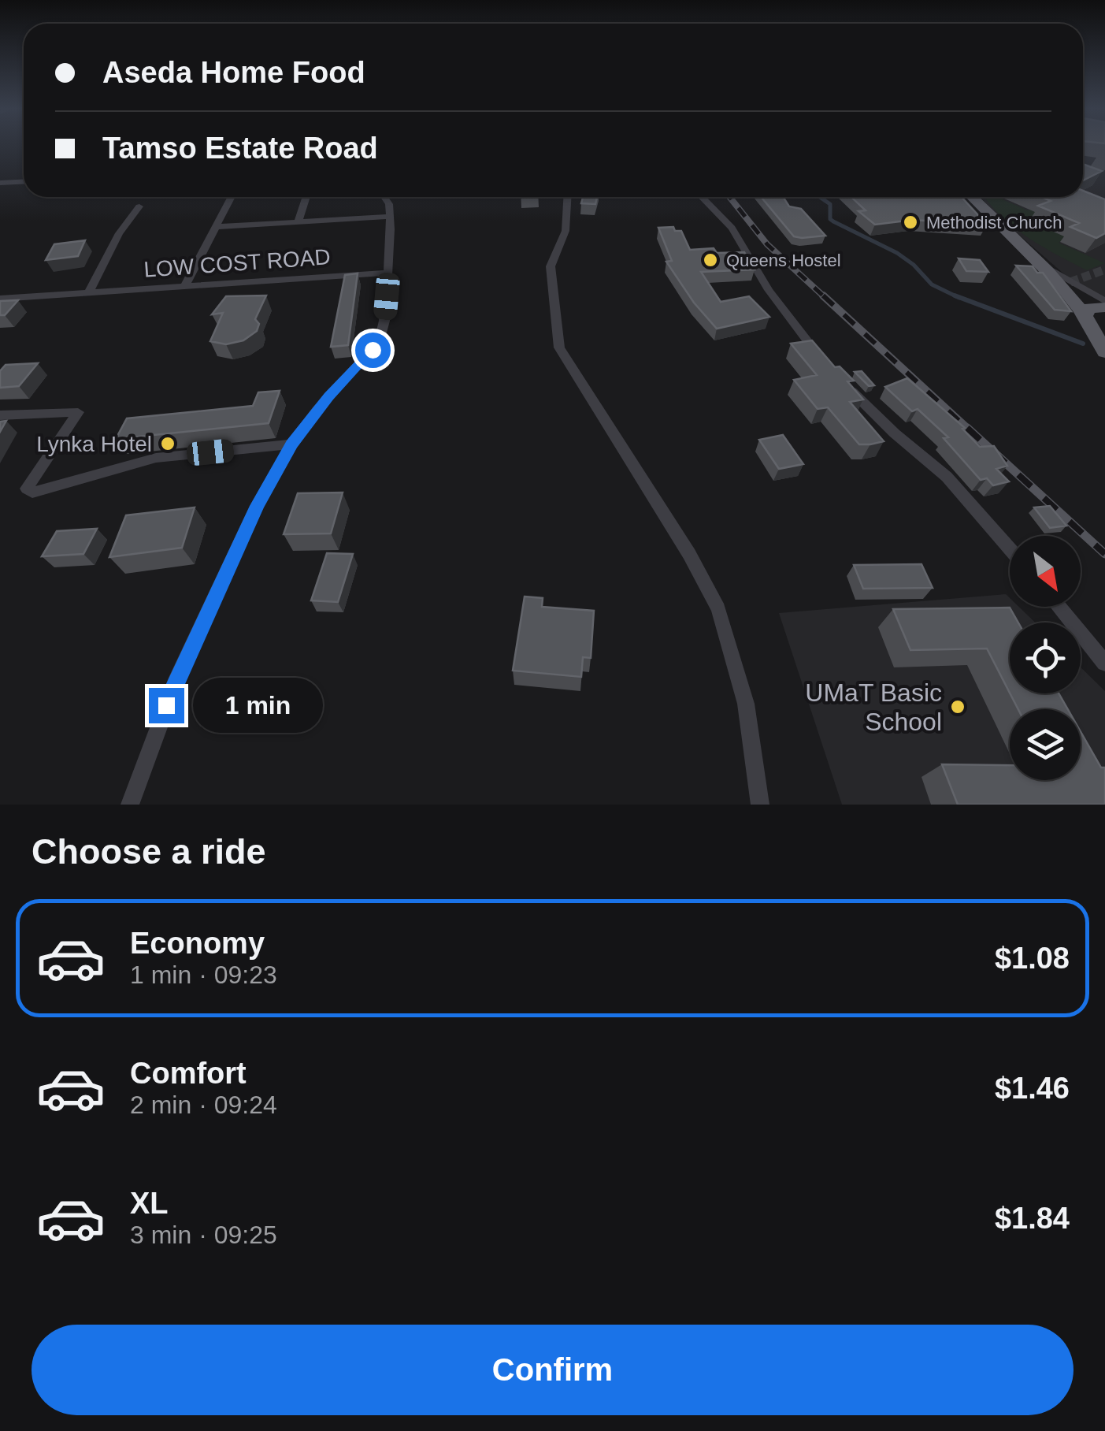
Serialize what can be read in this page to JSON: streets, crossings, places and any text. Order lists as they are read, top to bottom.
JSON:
{
  "streets": {
    "street": ["LOW COST ROAD"]
  },
  "places": [
    "Methodist Church",
    "Queens Hostel",
    "Lynka Hotel",
    "UMaT Basic School"
  ],
  "north": "bottom right",
  "page": {
    "banner": ["Aseda Home Food", "Tamso Estate Road"],
    "bubble": "1 min",
    "heading": "Choose a ride",
    "list": [
      {
        "name": "Economy",
        "note": "1 min · 09:23",
        "value": "$1.08"
      },
      {
        "name": "Comfort",
        "note": "2 min · 09:24",
        "value": "$1.46"
      },
      {
        "name": "XL",
        "note": "3 min · 09:25",
        "value": "$1.84"
      }
    ],
    "buttons": "Confirm"
  }
}
